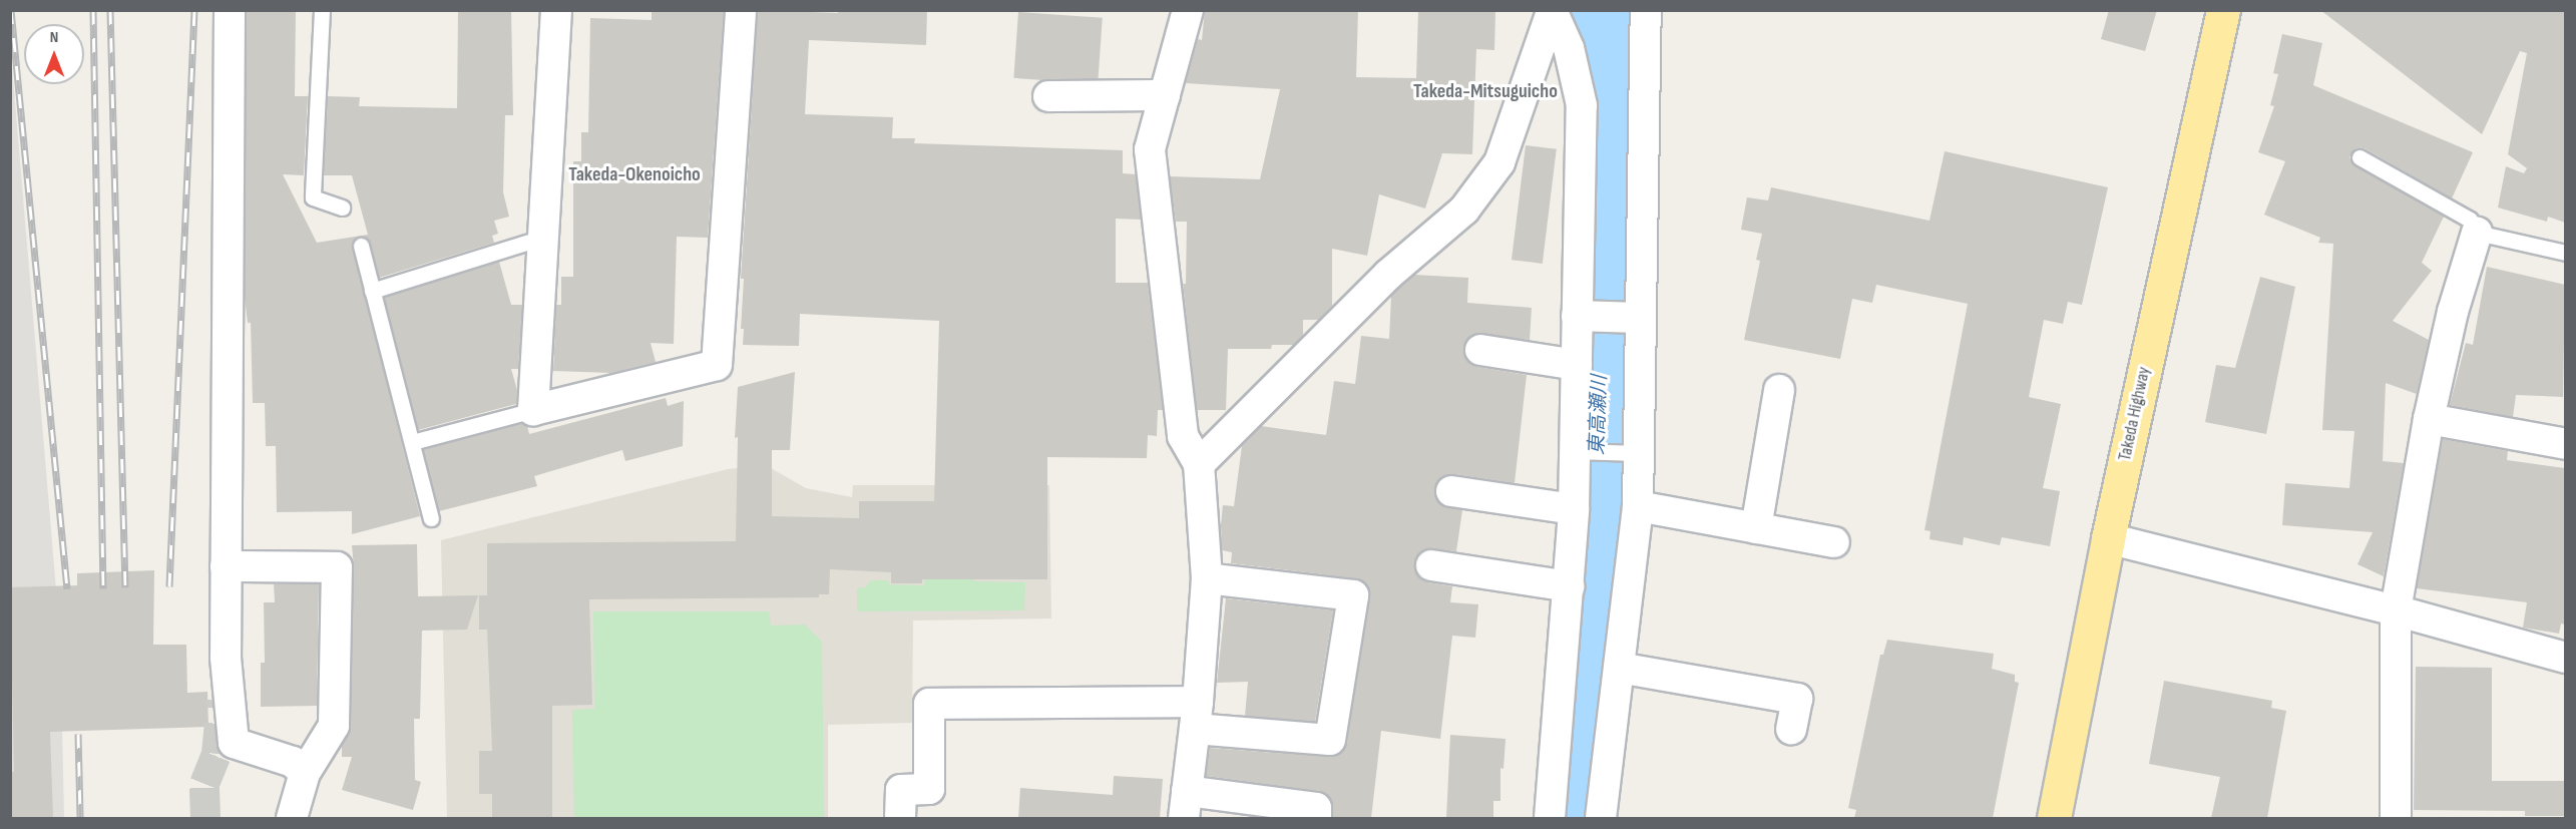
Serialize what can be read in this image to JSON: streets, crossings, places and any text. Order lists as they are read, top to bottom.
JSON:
{
  "streets": {
    "highway": ["Takeda Highway"]
  },
  "districts": ["Takeda-Mitsuguicho", "Takeda-Okenoicho"],
  "water": ["東高瀬川"],
  "north": "top"
}
